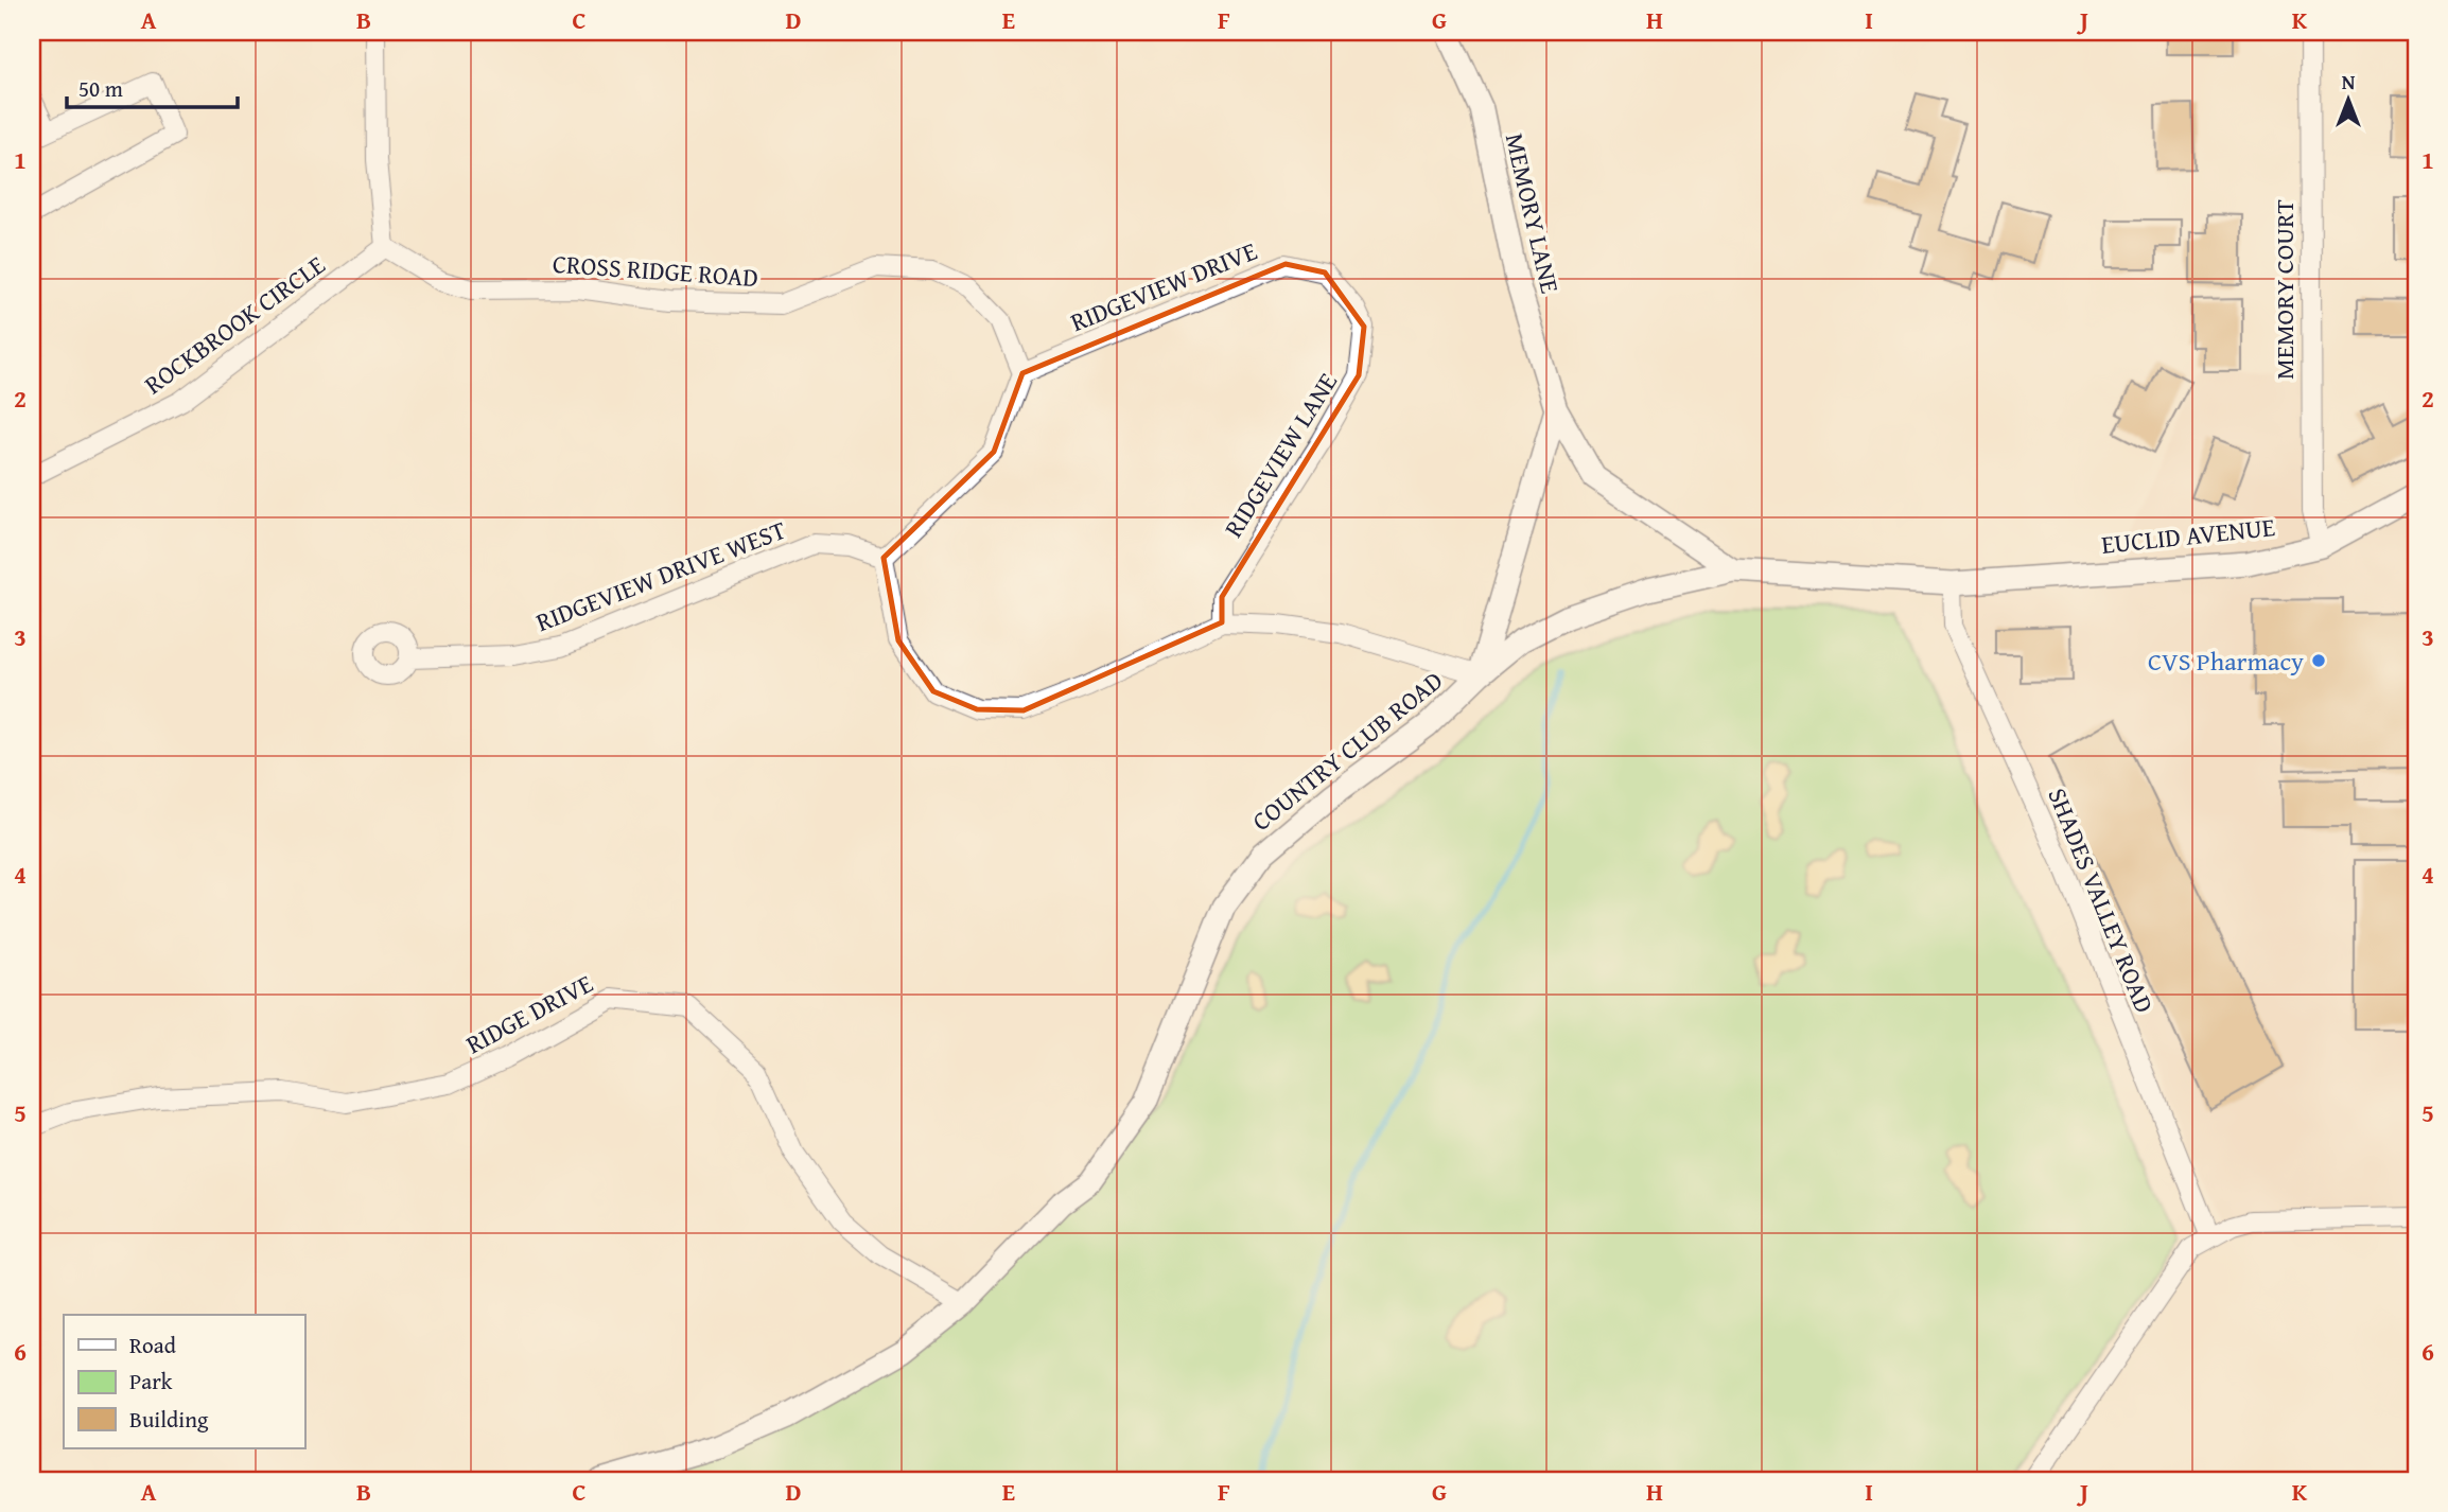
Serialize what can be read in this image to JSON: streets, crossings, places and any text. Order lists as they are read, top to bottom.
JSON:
{
  "streets": {
    "street": [
      "MEMORY LANE",
      "CROSS RIDGE ROAD",
      "RIDGEVIEW DRIVE",
      "MEMORY COURT",
      "ROCKBROOK CIRCLE",
      "RIDGEVIEW LANE",
      "EUCLID AVENUE",
      "RIDGEVIEW DRIVE WEST",
      "COUNTRY CLUB ROAD",
      "SHADES VALLEY ROAD",
      "RIDGE DRIVE"
    ]
  },
  "crossings": [
    ["MEMORY LANE", "COUNTRY CLUB ROAD"],
    ["CROSS RIDGE ROAD", "RIDGEVIEW DRIVE"],
    ["CROSS RIDGE ROAD", "ROCKBROOK CIRCLE"],
    ["RIDGEVIEW DRIVE", "RIDGEVIEW LANE"],
    ["MEMORY COURT", "EUCLID AVENUE"],
    ["EUCLID AVENUE", "COUNTRY CLUB ROAD"],
    ["EUCLID AVENUE", "SHADES VALLEY ROAD"],
    ["COUNTRY CLUB ROAD", "SHADES VALLEY ROAD"],
    ["COUNTRY CLUB ROAD", "RIDGE DRIVE"]
  ],
  "places": ["CVS Pharmacy"],
  "legend": ["Road", "Park", "Building"],
  "scale_bar": "50 m",
  "north": "top",
  "grid": {
    "columns": [
      "A",
      "B",
      "C",
      "D",
      "E",
      "F",
      "G",
      "H",
      "I",
      "J",
      "K"
    ],
    "rows": [
      "1",
      "2",
      "3",
      "4",
      "5",
      "6"
    ]
  }
}
